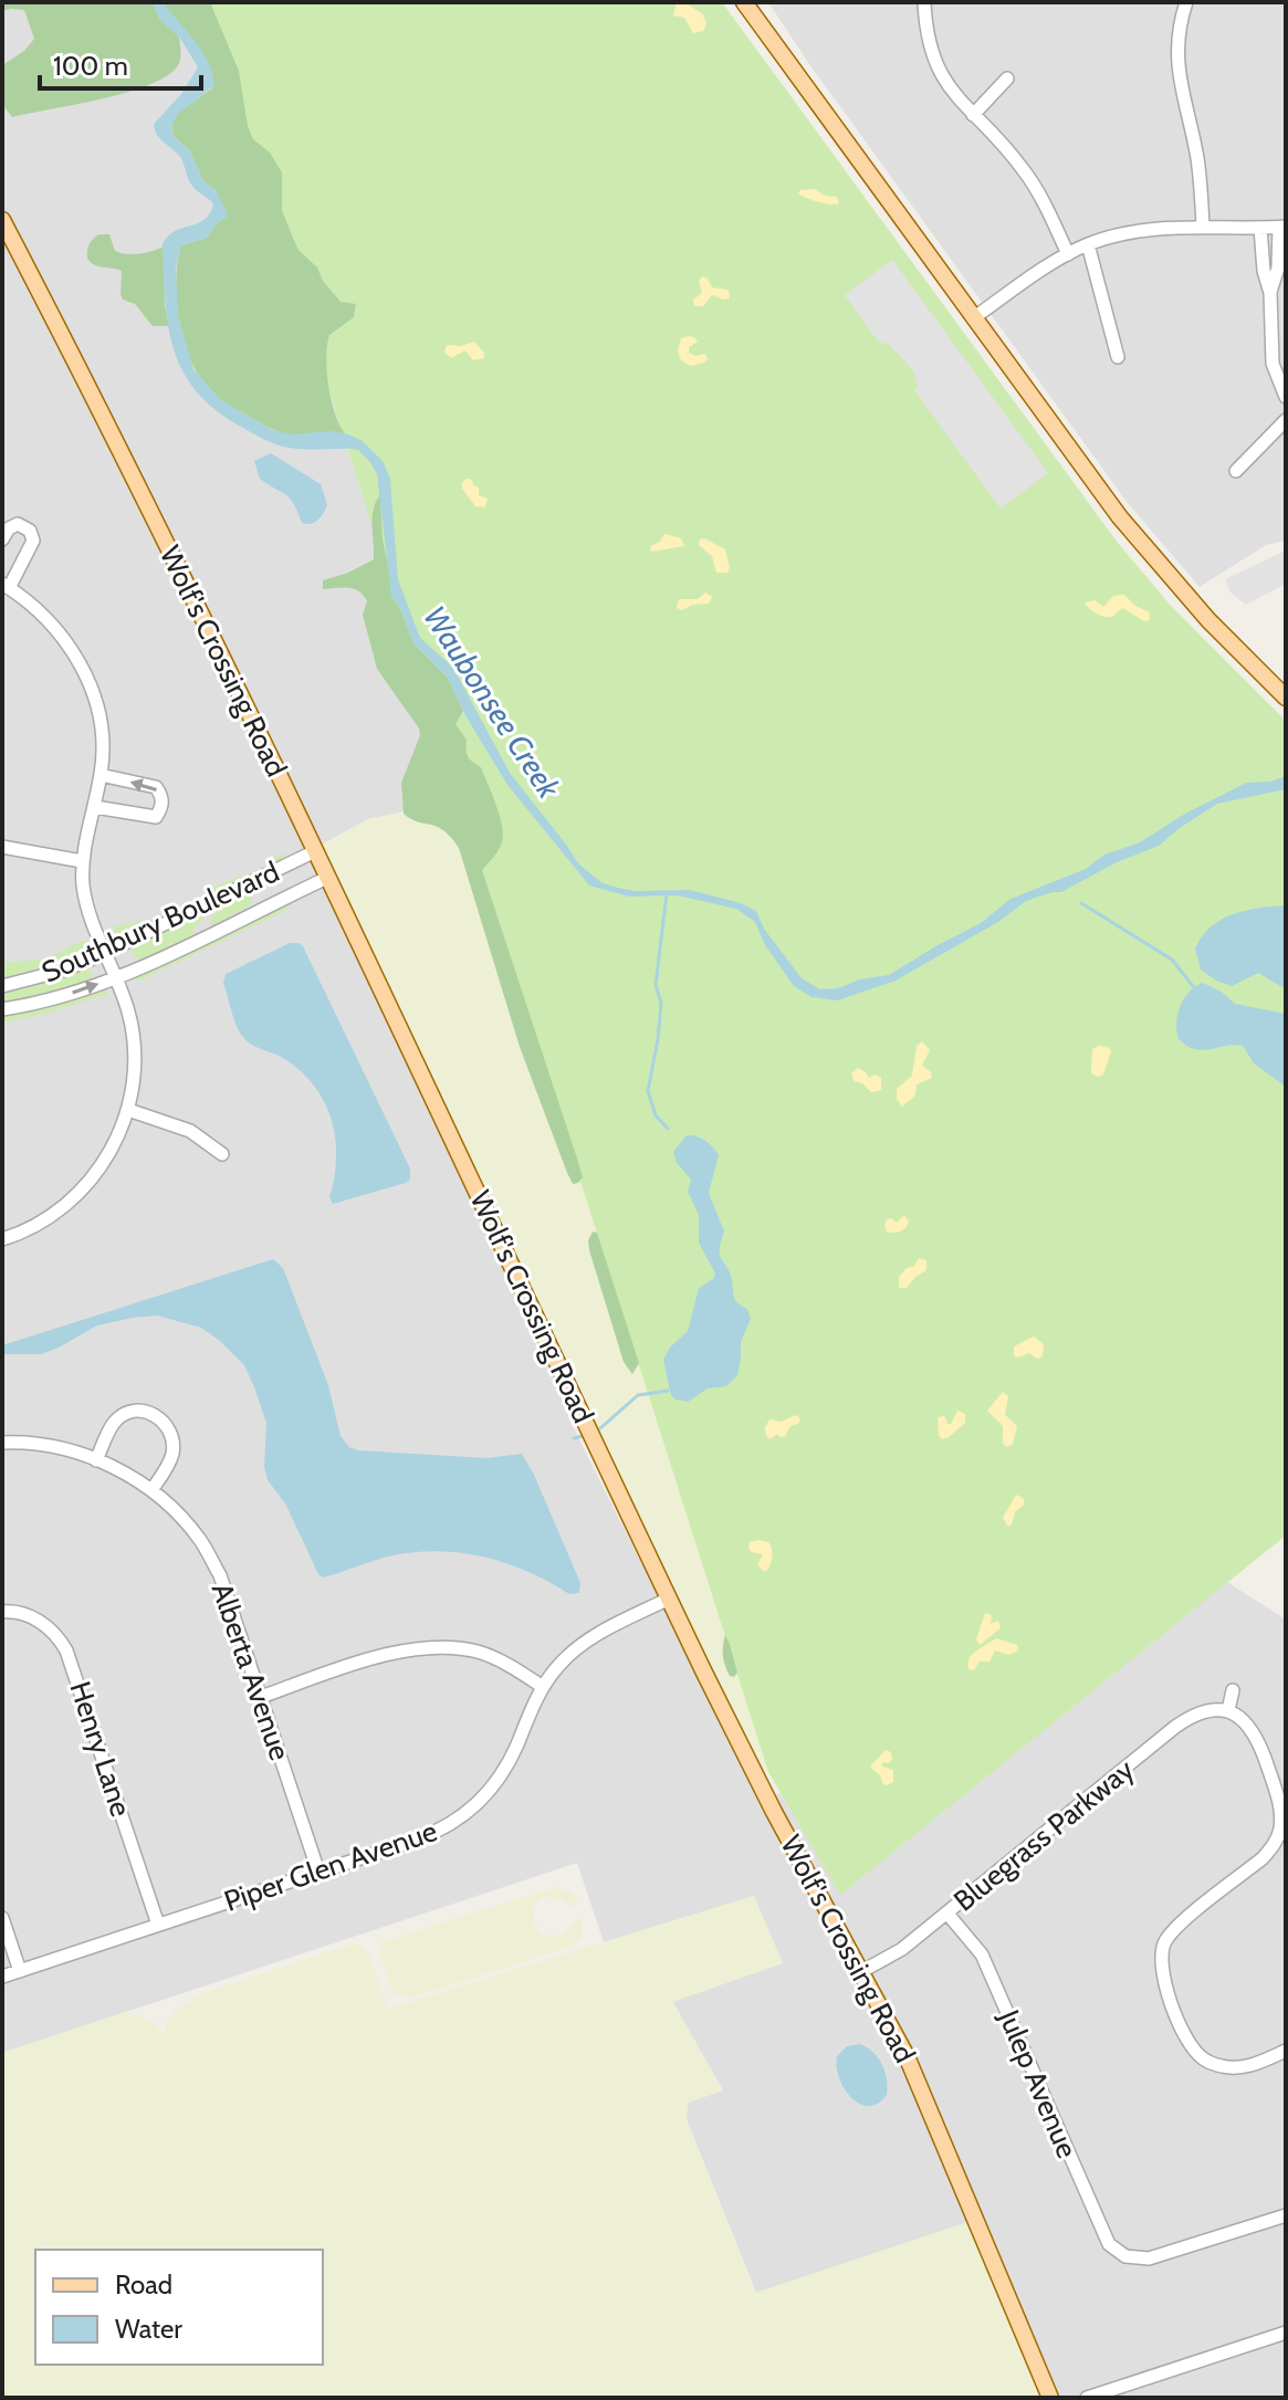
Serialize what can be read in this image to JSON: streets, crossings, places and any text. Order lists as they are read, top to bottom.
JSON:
{
  "streets": {
    "main road": ["Wolf's Crossing Road"],
    "street": [
      "Southbury Boulevard",
      "Alberta Avenue",
      "Henry Lane",
      "Bluegrass Parkway",
      "Piper Glen Avenue",
      "Julep Avenue"
    ]
  },
  "crossings": [
    ["Wolf's Crossing Road", "Southbury Boulevard"],
    ["Wolf's Crossing Road", "Bluegrass Parkway"],
    ["Wolf's Crossing Road", "Piper Glen Avenue"],
    ["Alberta Avenue", "Piper Glen Avenue"],
    ["Henry Lane", "Piper Glen Avenue"],
    ["Bluegrass Parkway", "Julep Avenue"]
  ],
  "water": ["Waubonsee Creek"],
  "legend": ["Road", "Water"],
  "scale_bar": "100 m"
}
